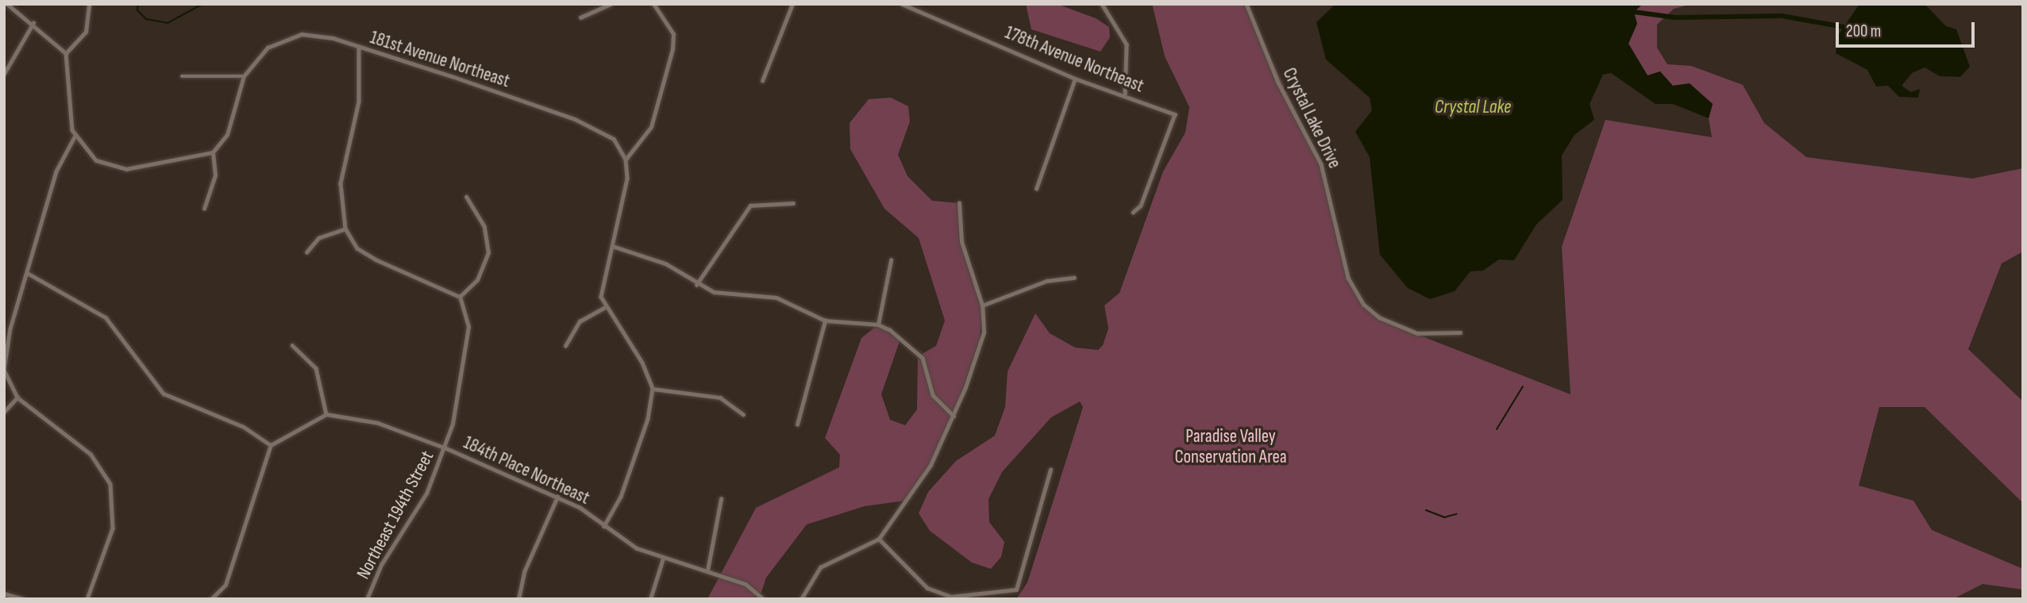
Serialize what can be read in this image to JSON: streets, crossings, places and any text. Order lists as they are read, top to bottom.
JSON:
{
  "streets": {
    "street": [
      "181st Avenue Northeast",
      "178th Avenue Northeast",
      "Crystal Lake Drive",
      "184th Place Northeast",
      "Northeast 194th Street"
    ]
  },
  "crossings": [
    ["184th Place Northeast", "Northeast 194th Street"]
  ],
  "water": ["Crystal Lake"],
  "parks": ["Paradise Valley Conservation Area"],
  "scale_bar": "200 m"
}
